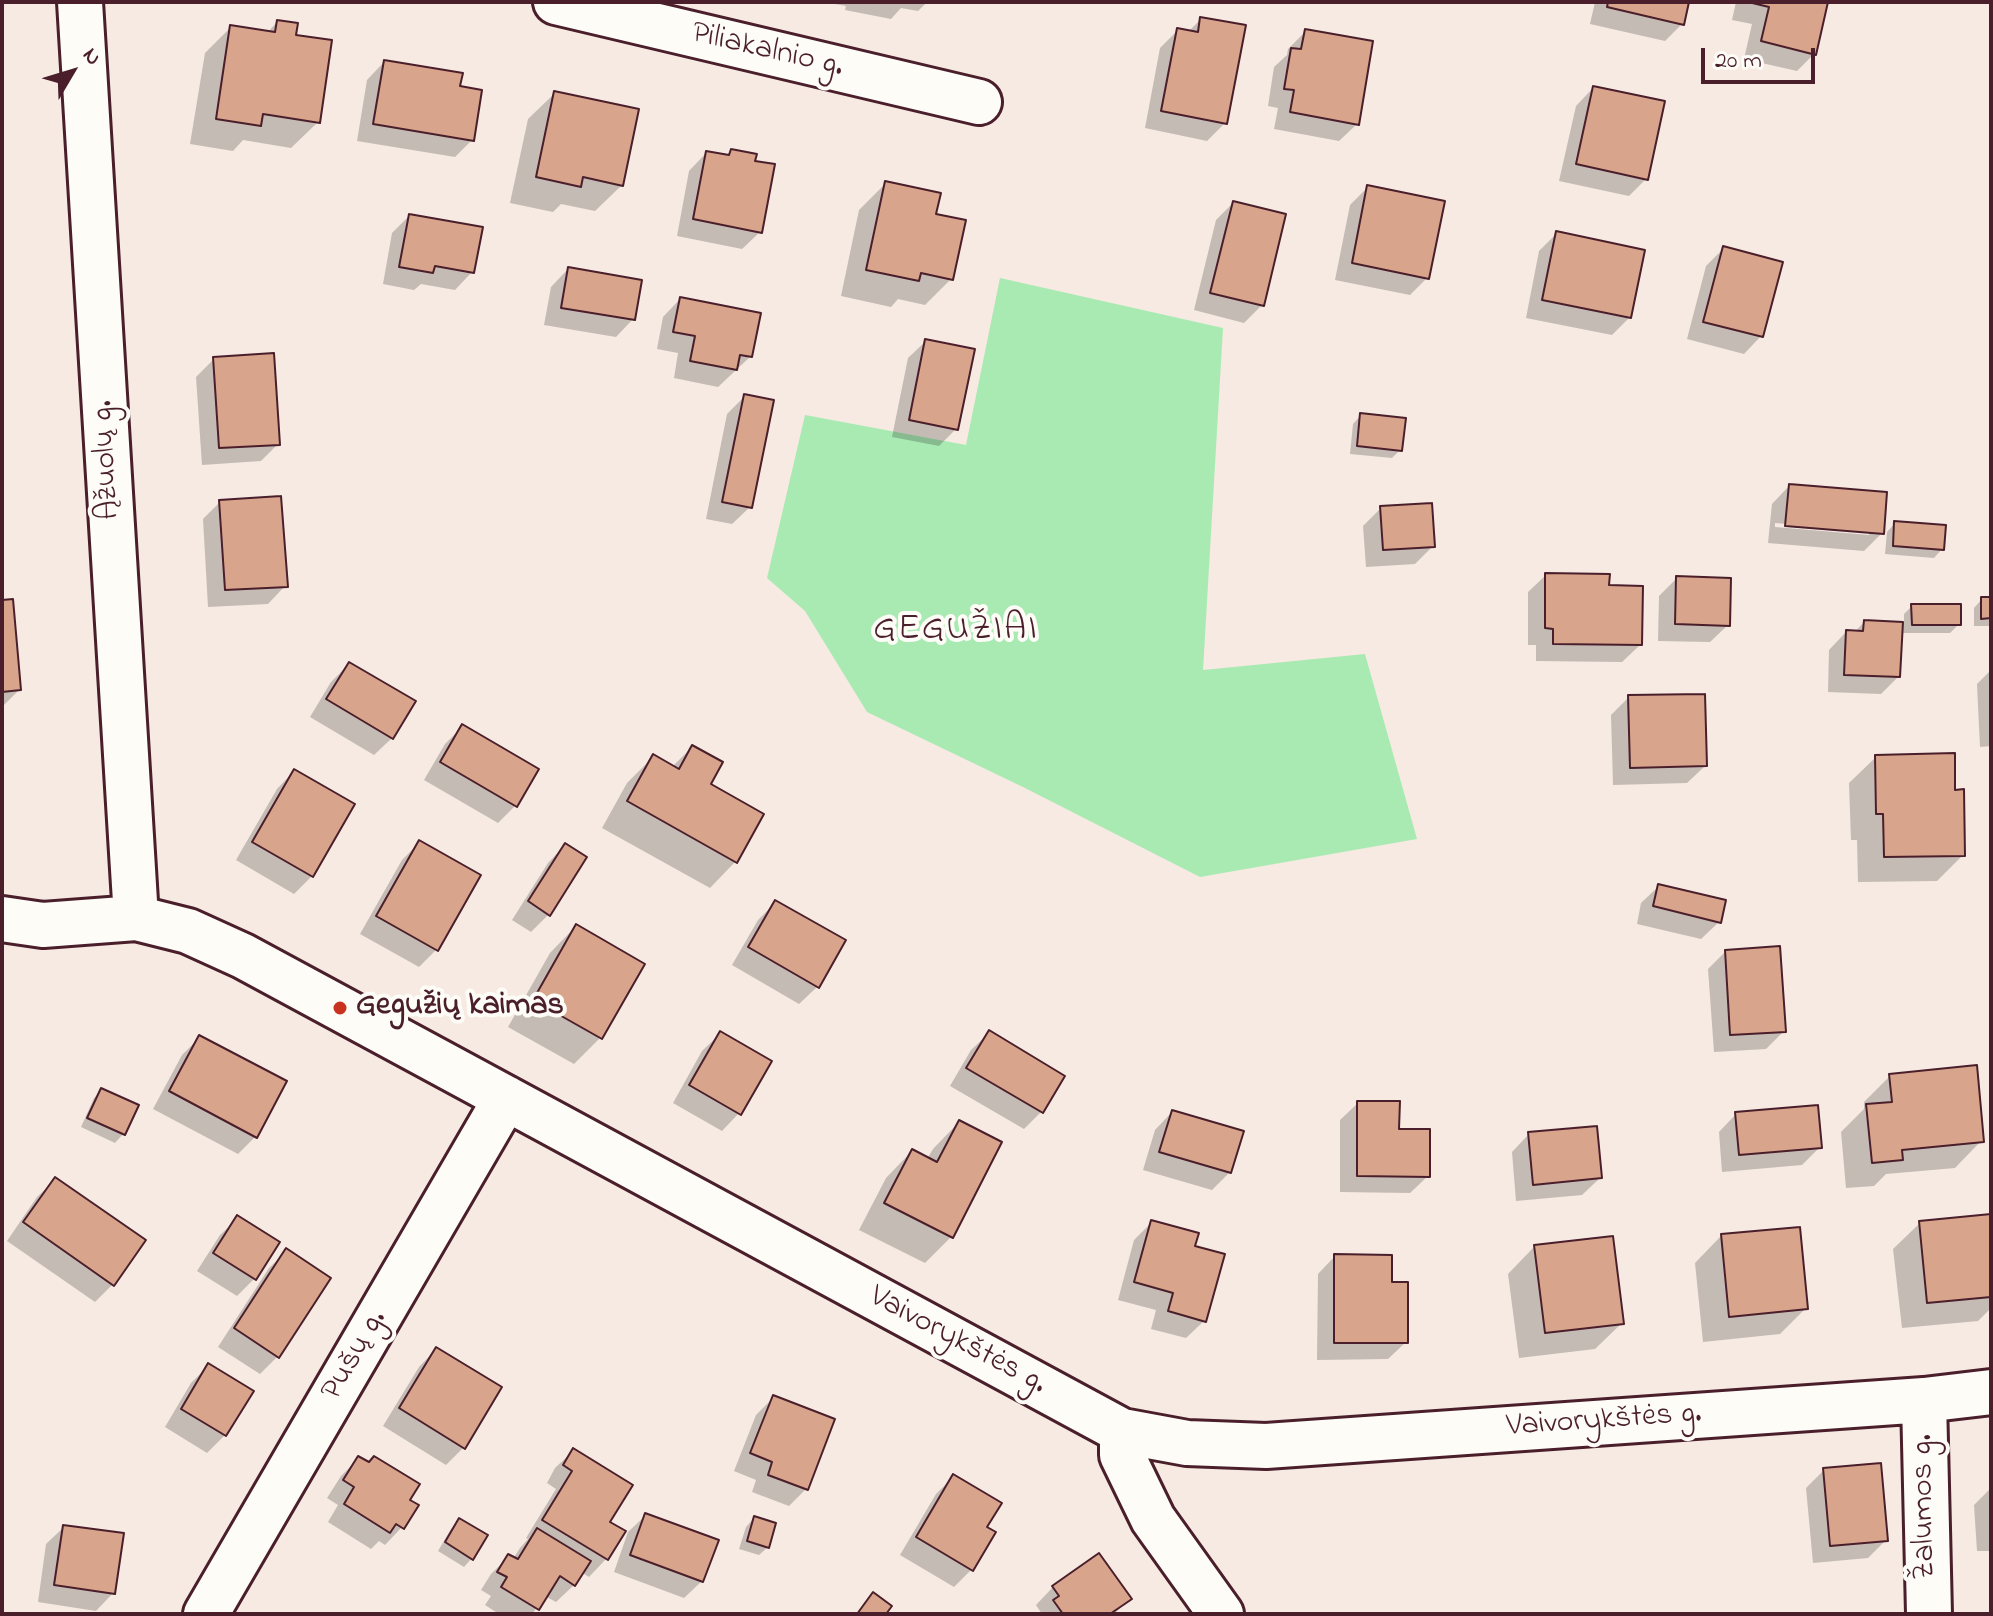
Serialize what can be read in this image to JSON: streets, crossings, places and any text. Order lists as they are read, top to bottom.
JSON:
{
  "streets": {
    "street": [
      "Piliakalnio g.",
      "Ąžuolų g.",
      "Vaivorykštės g.",
      "Pušų g.",
      "Žalumos g."
    ]
  },
  "crossings": [
    ["Ąžuolų g.", "Vaivorykštės g."],
    ["Vaivorykštės g.", "Pušų g."],
    ["Vaivorykštės g.", "Žalumos g."]
  ],
  "districts": ["GEGUŽIAI"],
  "places": ["Gegužių kaimas"],
  "scale_bar": "20 m",
  "north": "top right"
}
